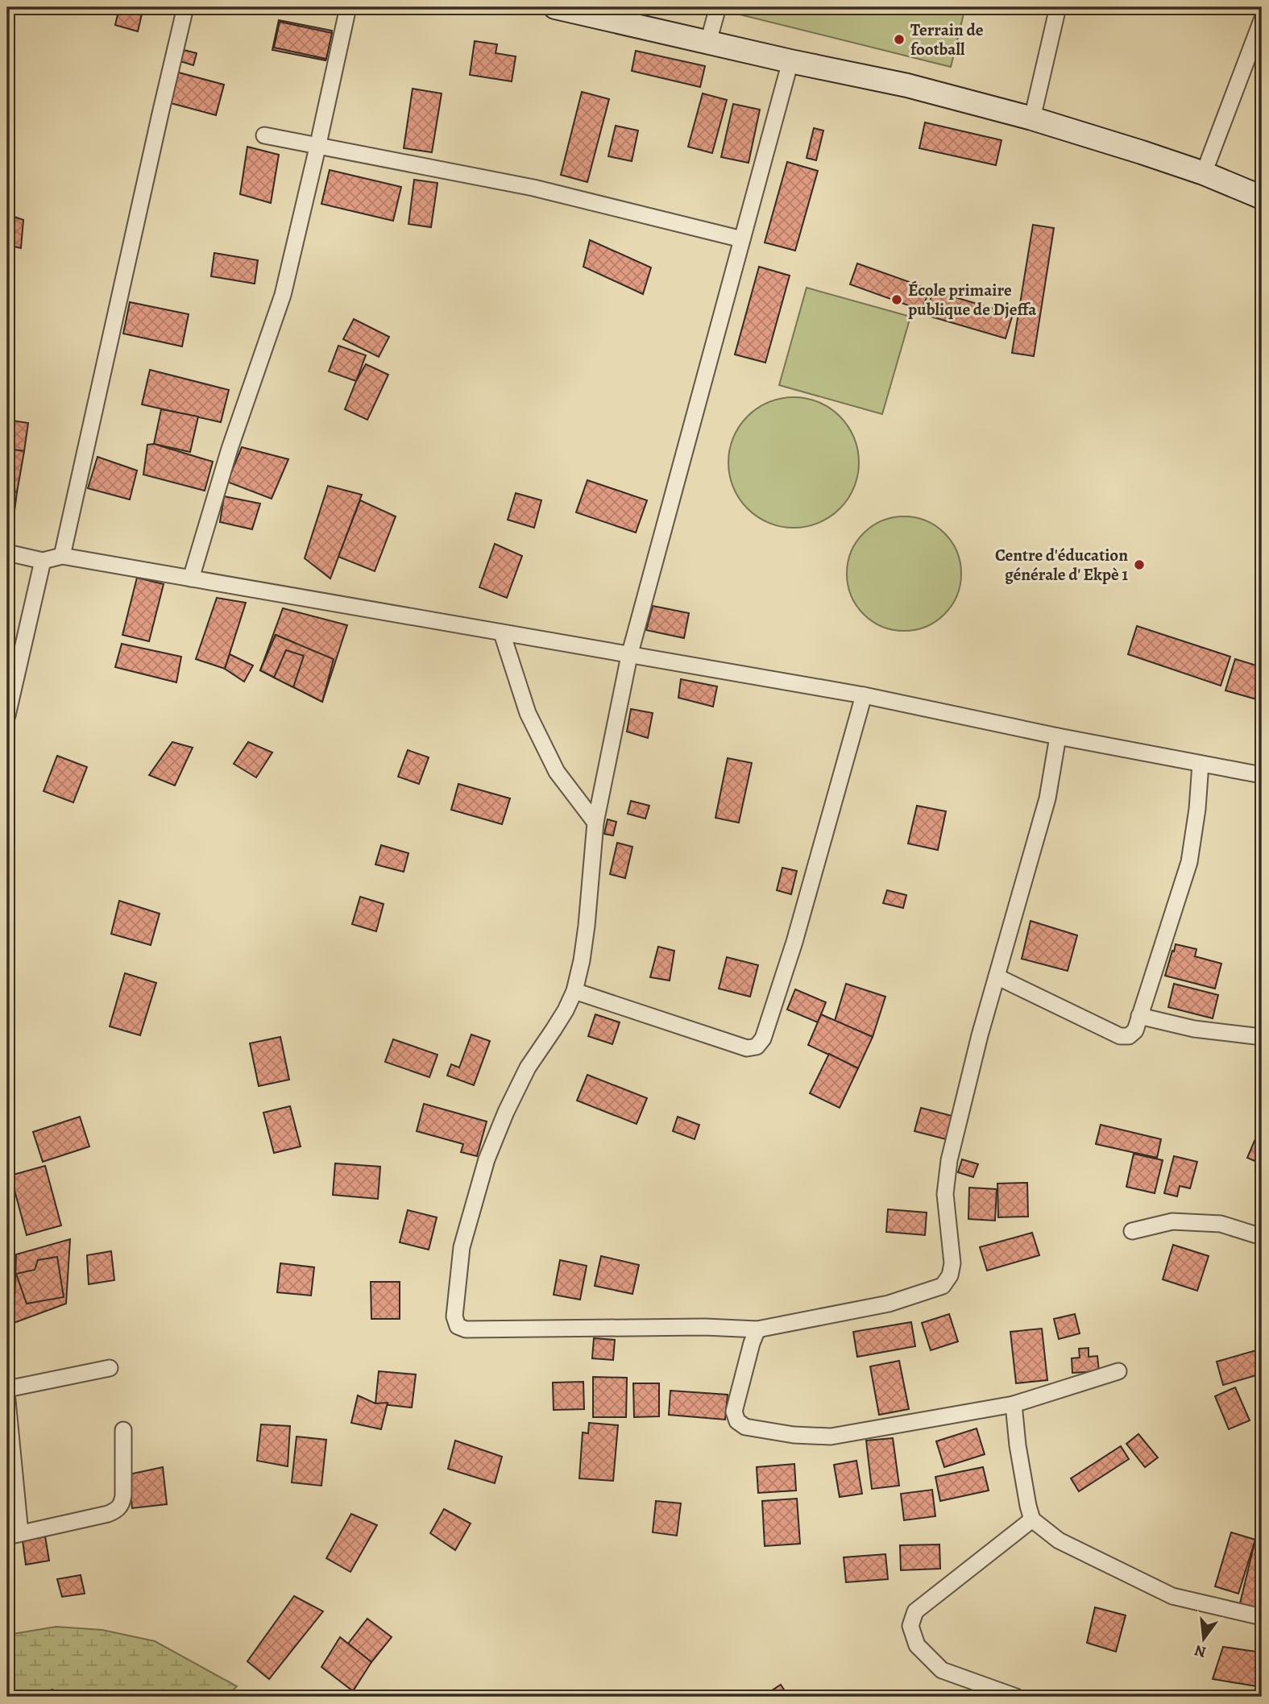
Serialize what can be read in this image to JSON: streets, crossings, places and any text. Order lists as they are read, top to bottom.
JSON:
{
  "places": ["Terrain de football", "École primaire publique de Djeffa", "Centre d'éducation générale d' Ekpè 1"],
  "north": "bottom"
}
